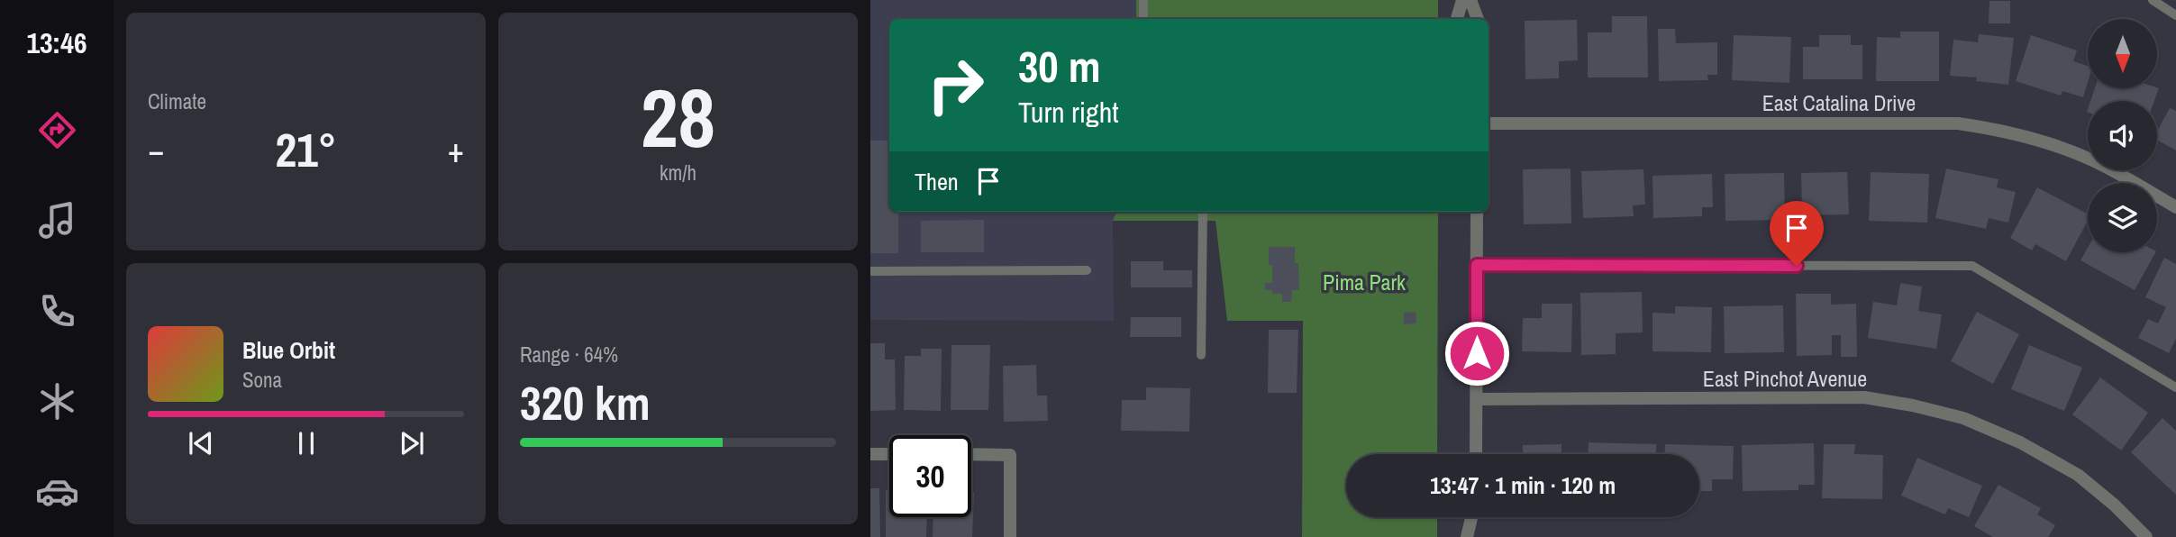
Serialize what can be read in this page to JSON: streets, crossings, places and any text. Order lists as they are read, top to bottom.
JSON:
{
  "streets": {
    "street": ["East Catalina Drive", "East Pinchot Avenue"]
  },
  "parks": ["Pima Park"],
  "north": "bottom",
  "page": {
    "tabs": "13:46",
    "tile": [
      "Climate",
      ["28", "km/h"],
      ["Range · 64%", "320 km"]
    ],
    "turn": ["30 m", "Turn right"],
    "heat": ["−", "21°", "+"],
    "then": "Then",
    "song": ["Blue Orbit", "Sona"],
    "limit": "30",
    "trip": "13:47 · 1 min · 120 m"
  }
}
